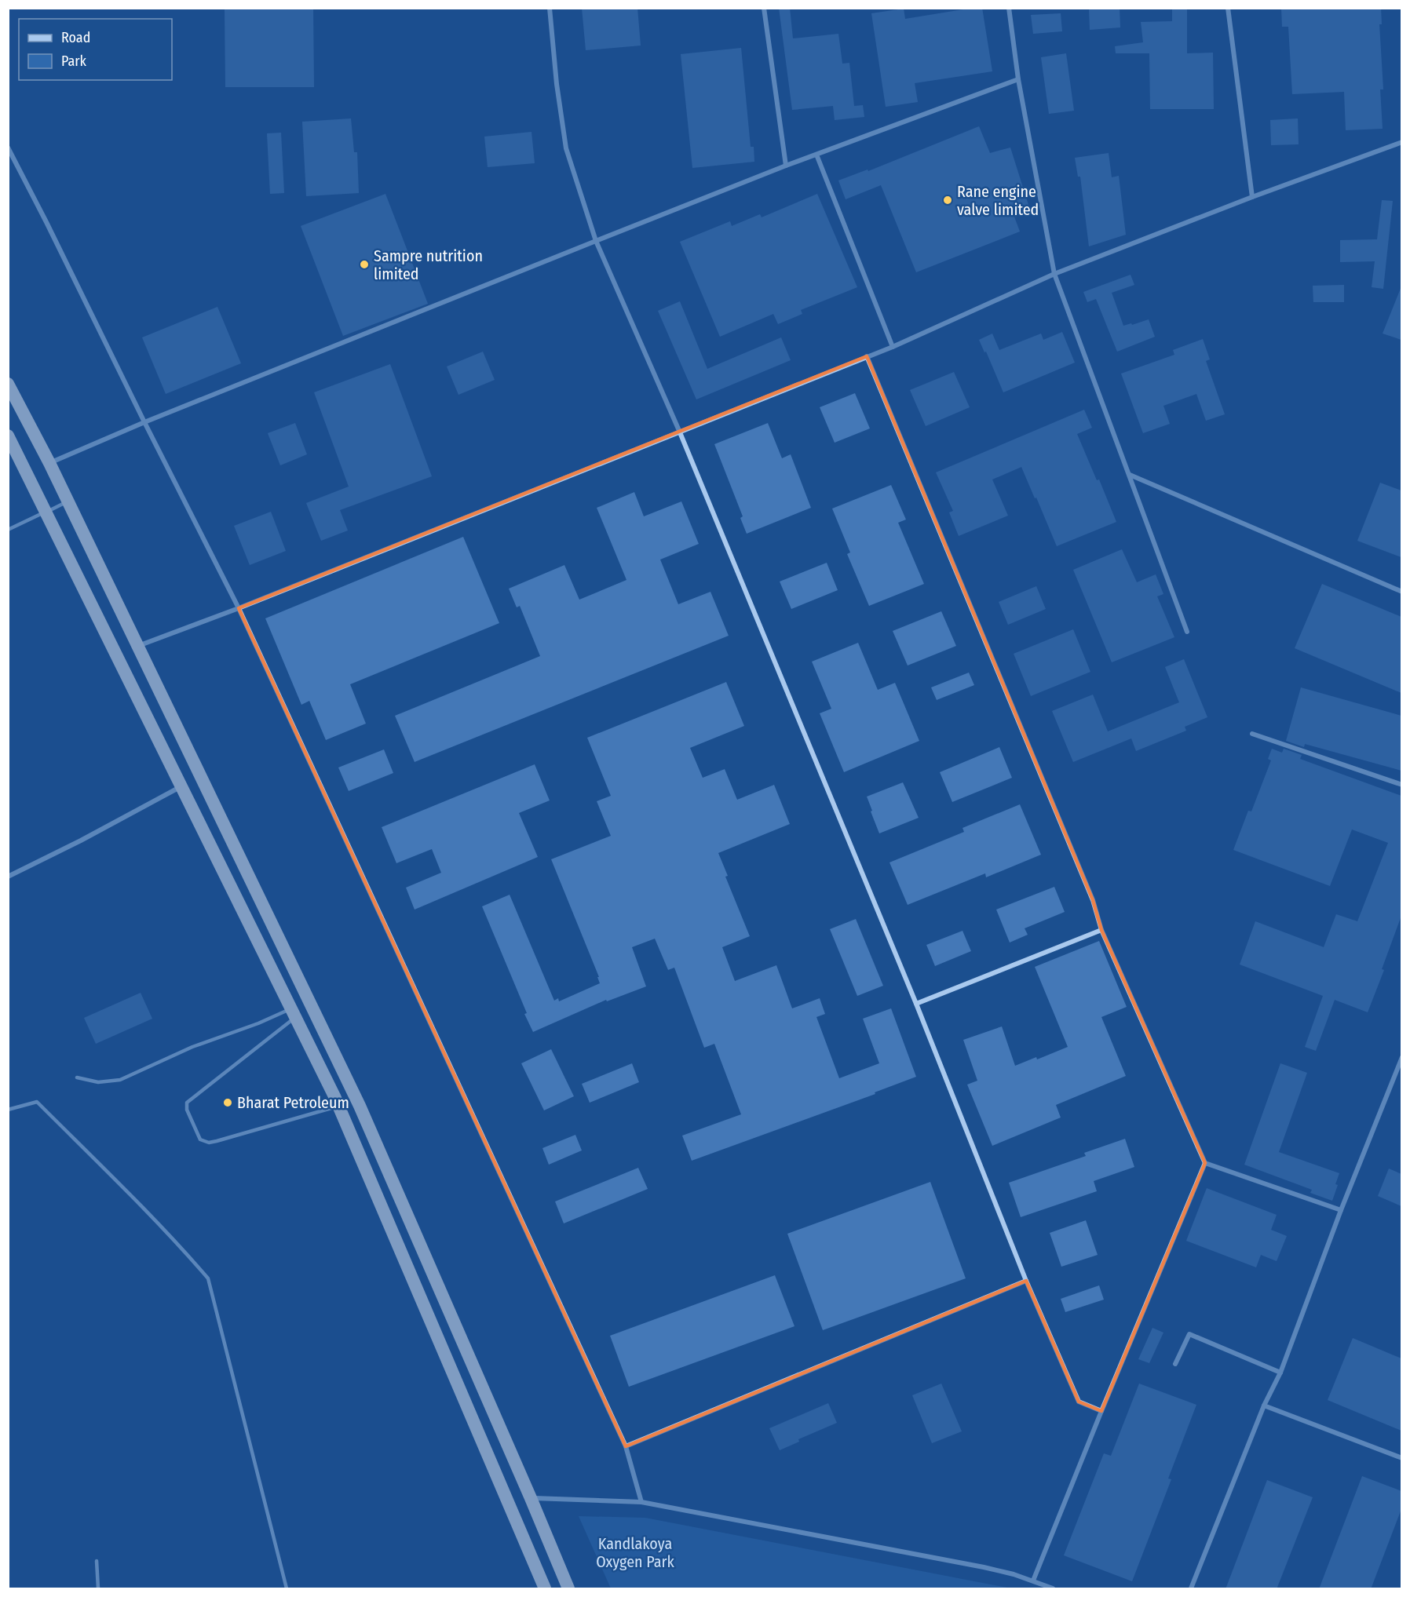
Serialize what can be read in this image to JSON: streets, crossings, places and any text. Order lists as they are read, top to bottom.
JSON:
{
  "parks": ["Kandlakoya Oxygen Park"],
  "places": ["Rane engine valve limited", "Sampre nutrition limited", "Bharat Petroleum"],
  "legend": ["Road", "Park"]
}
